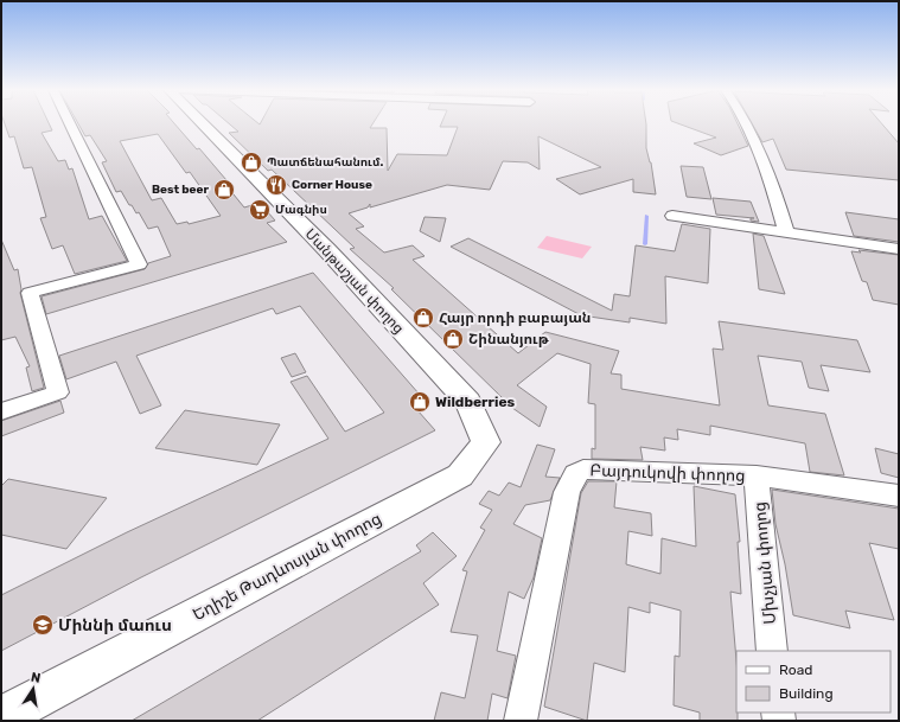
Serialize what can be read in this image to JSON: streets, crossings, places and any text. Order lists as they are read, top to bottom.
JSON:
{
  "streets": {
    "street": [
      "Մանթաշյան փողոց",
      "Բայդուկովի փողոց",
      "Մխչյան փողոց",
      "Եղիշե Թադևոսյան փողոց"
    ]
  },
  "crossings": [
    ["Մանթաշյան փողոց", "Եղիշե Թադևոսյան փողոց"],
    ["Բայդուկովի փողոց", "Մխչյան փողոց"]
  ],
  "places": {
    "shop": [
      "Պատճենահանում.",
      "Best beer",
      "Հայր որդի բաբայան",
      "Շինանյութ",
      "Wildberries"
    ],
    "restaurant": ["Corner House"],
    "supermarket": ["Մագնիս"],
    "school or university": ["Միննի մաուս"]
  },
  "legend": ["Road", "Building"],
  "north": "top"
}
